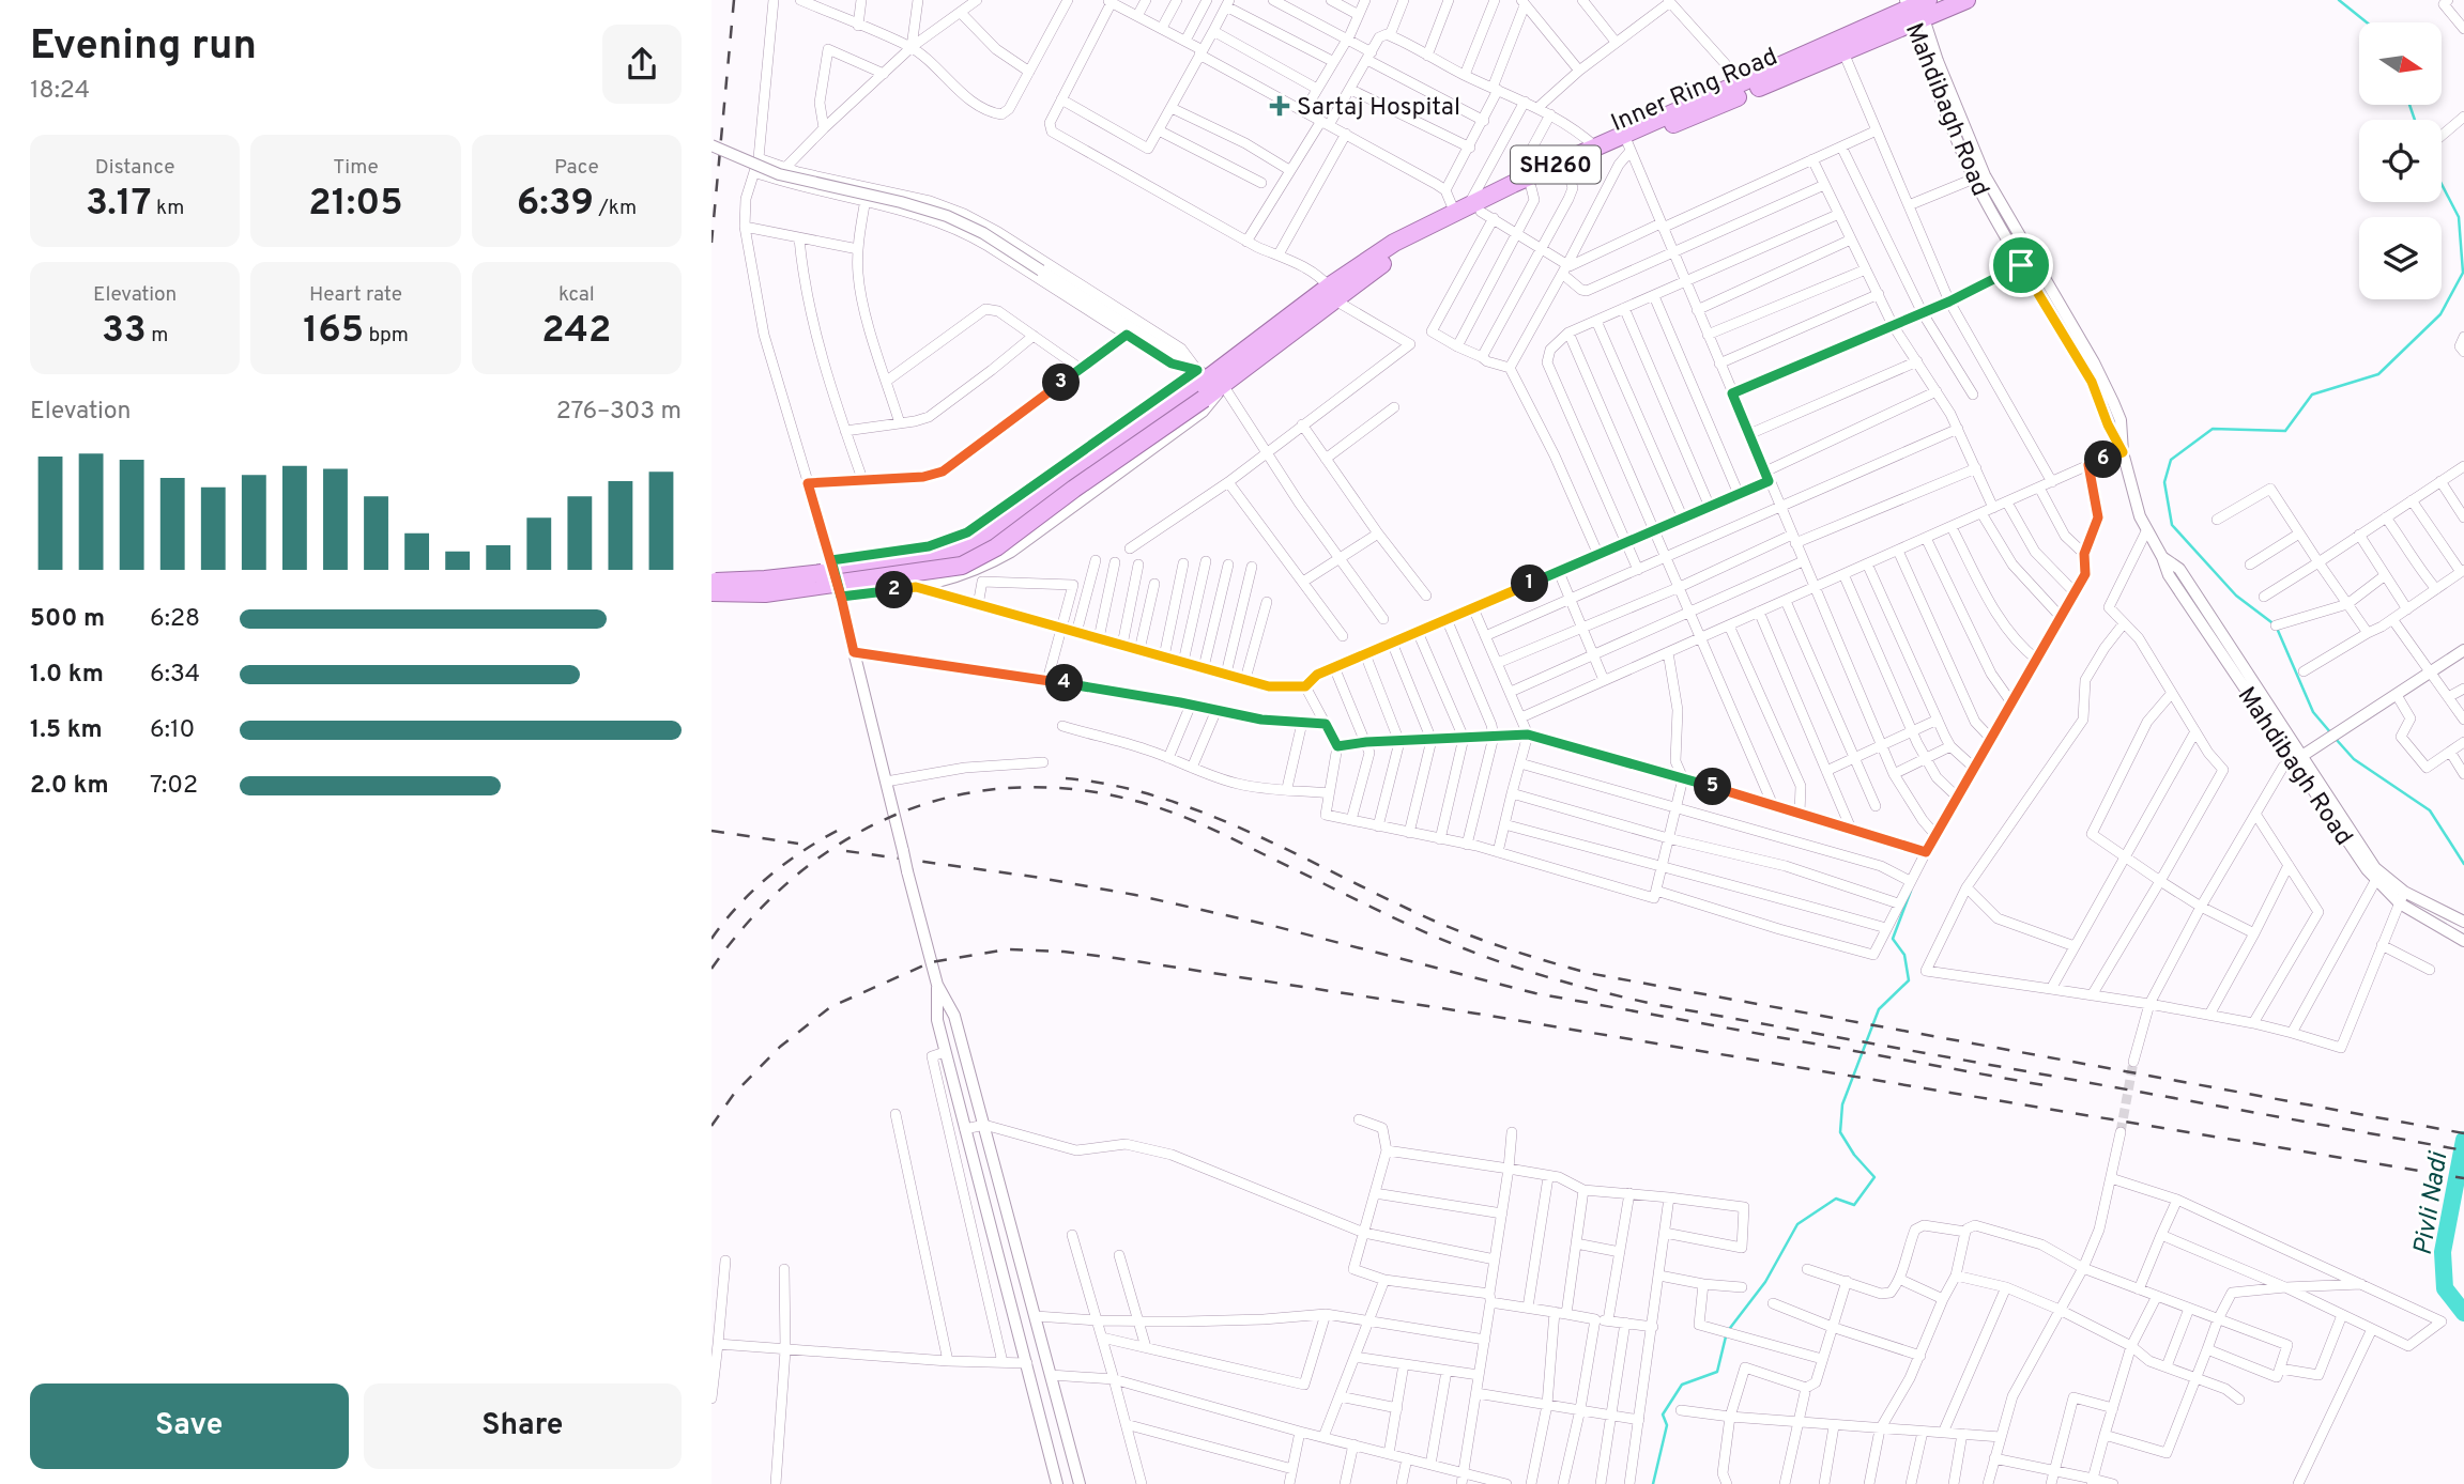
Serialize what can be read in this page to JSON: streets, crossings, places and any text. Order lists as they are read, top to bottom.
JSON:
{
  "streets": {
    "highway": ["Inner Ring Road", "SH260"],
    "street": ["Mahdibagh Road"]
  },
  "crossings": [
    ["Inner Ring Road", "Mahdibagh Road"],
    ["Inner Ring Road", "SH260"]
  ],
  "water": ["Pivli Nadi"],
  "places": {
    "health": ["Sartaj Hospital"]
  },
  "north": "right",
  "page": {
    "heading": ["Evening run", "18:24"],
    "stats": [
      ["Distance", "3.17 km"],
      ["Time", "21:05"],
      ["Pace", "6:39 /km"],
      ["Elevation", "33 m"],
      ["Heart rate", "165 bpm"],
      ["kcal", "242"]
    ],
    "pins": [
      "3",
      "6",
      "1",
      "2",
      "4",
      "5"
    ],
    "chart": ["Elevation", "276–303 m"],
    "list": [
      {
        "name": "500 m",
        "note": "6:28"
      },
      {
        "name": "1.0 km",
        "note": "6:34"
      },
      {
        "name": "1.5 km",
        "note": "6:10"
      },
      {
        "name": "2.0 km",
        "note": "7:02"
      }
    ],
    "buttons": ["Save", "Share"]
  }
}
